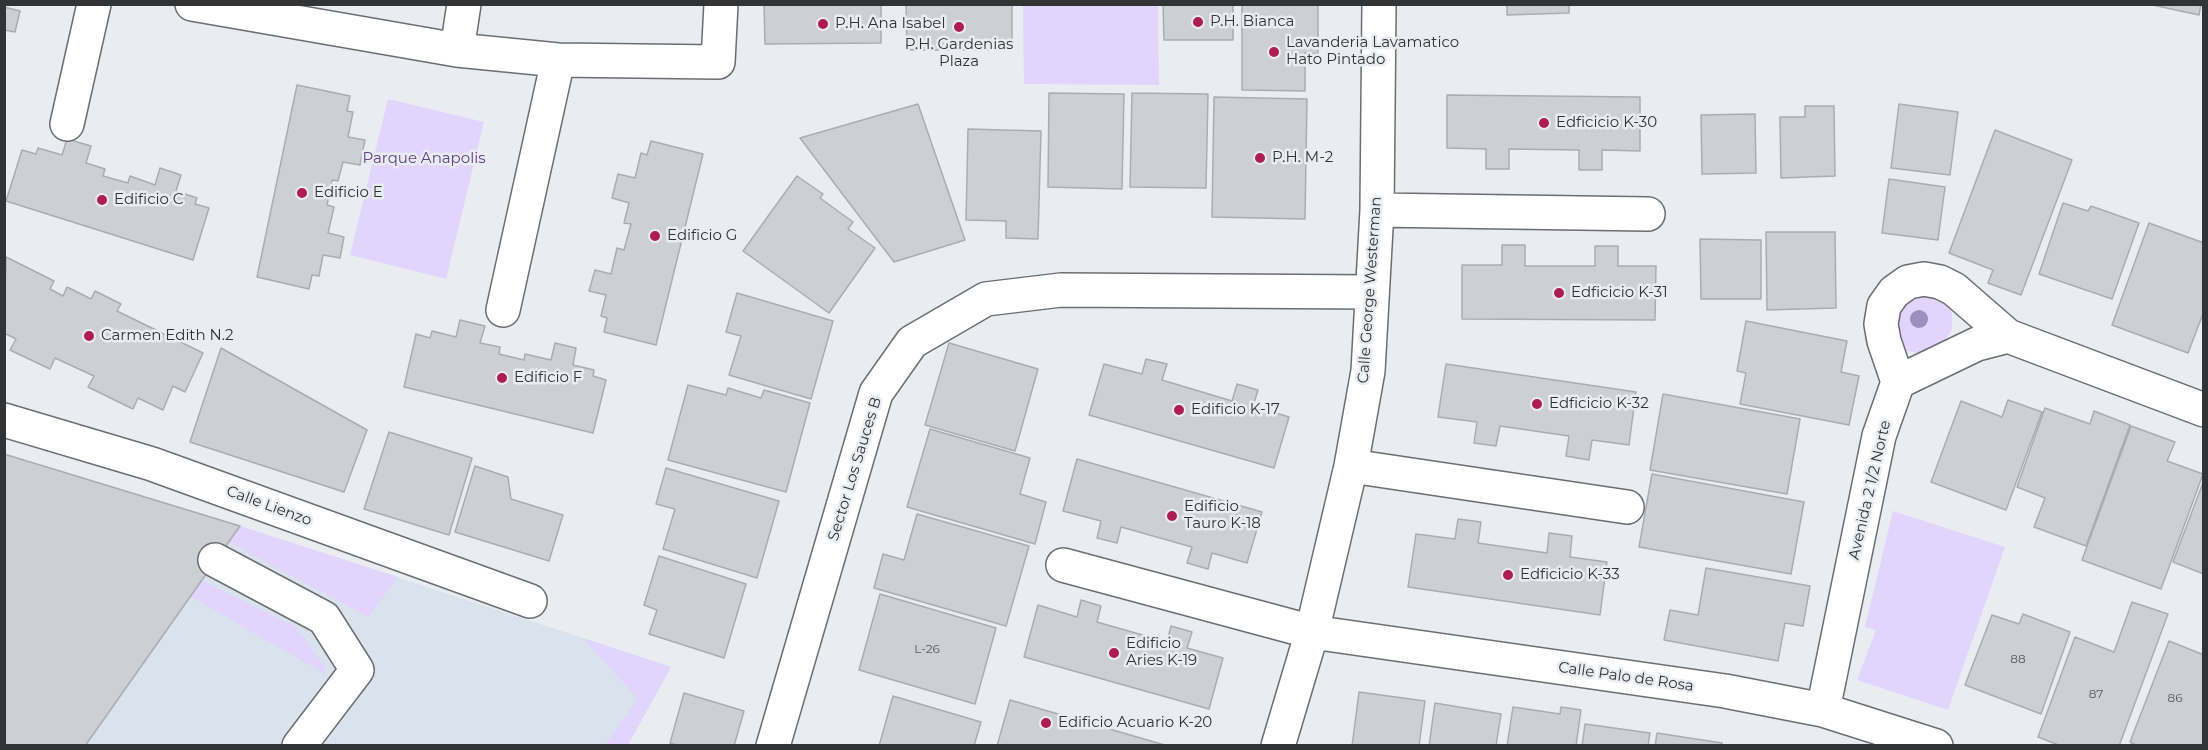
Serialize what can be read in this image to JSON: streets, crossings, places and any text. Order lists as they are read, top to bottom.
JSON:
{
  "streets": {
    "street": [
      "Calle George Westerman",
      "Sector Los Sauces B",
      "Avenida 2 1/2 Norte",
      "Calle Lienzo",
      "Calle Palo de Rosa"
    ]
  },
  "crossings": [
    ["Calle George Westerman", "Sector Los Sauces B"],
    ["Calle George Westerman", "Calle Palo de Rosa"],
    ["Avenida 2 1/2 Norte", "Calle Palo de Rosa"]
  ],
  "parks": ["Parque Anapolis"],
  "places": [
    "P.H. Bianca",
    "P.H. Ana Isabel",
    "P.H. Gardenias Plaza",
    "Lavanderia Lavamatico Hato Pintado",
    "Edficicio K-30",
    "P.H. M-2",
    "Edificio E",
    "Edificio C",
    "Edificio G",
    "Edficicio K-31",
    "Carmen Edith N.2",
    "Edificio F",
    "Edficicio K-32",
    "Edificio K-17",
    "Edificio Tauro K-18",
    "Edficicio K-33",
    "Edificio Aries K-19",
    "Edificio Acuario K-20"
  ],
  "house_numbers": [
    "L-26",
    "88",
    "87",
    "86"
  ]
}
